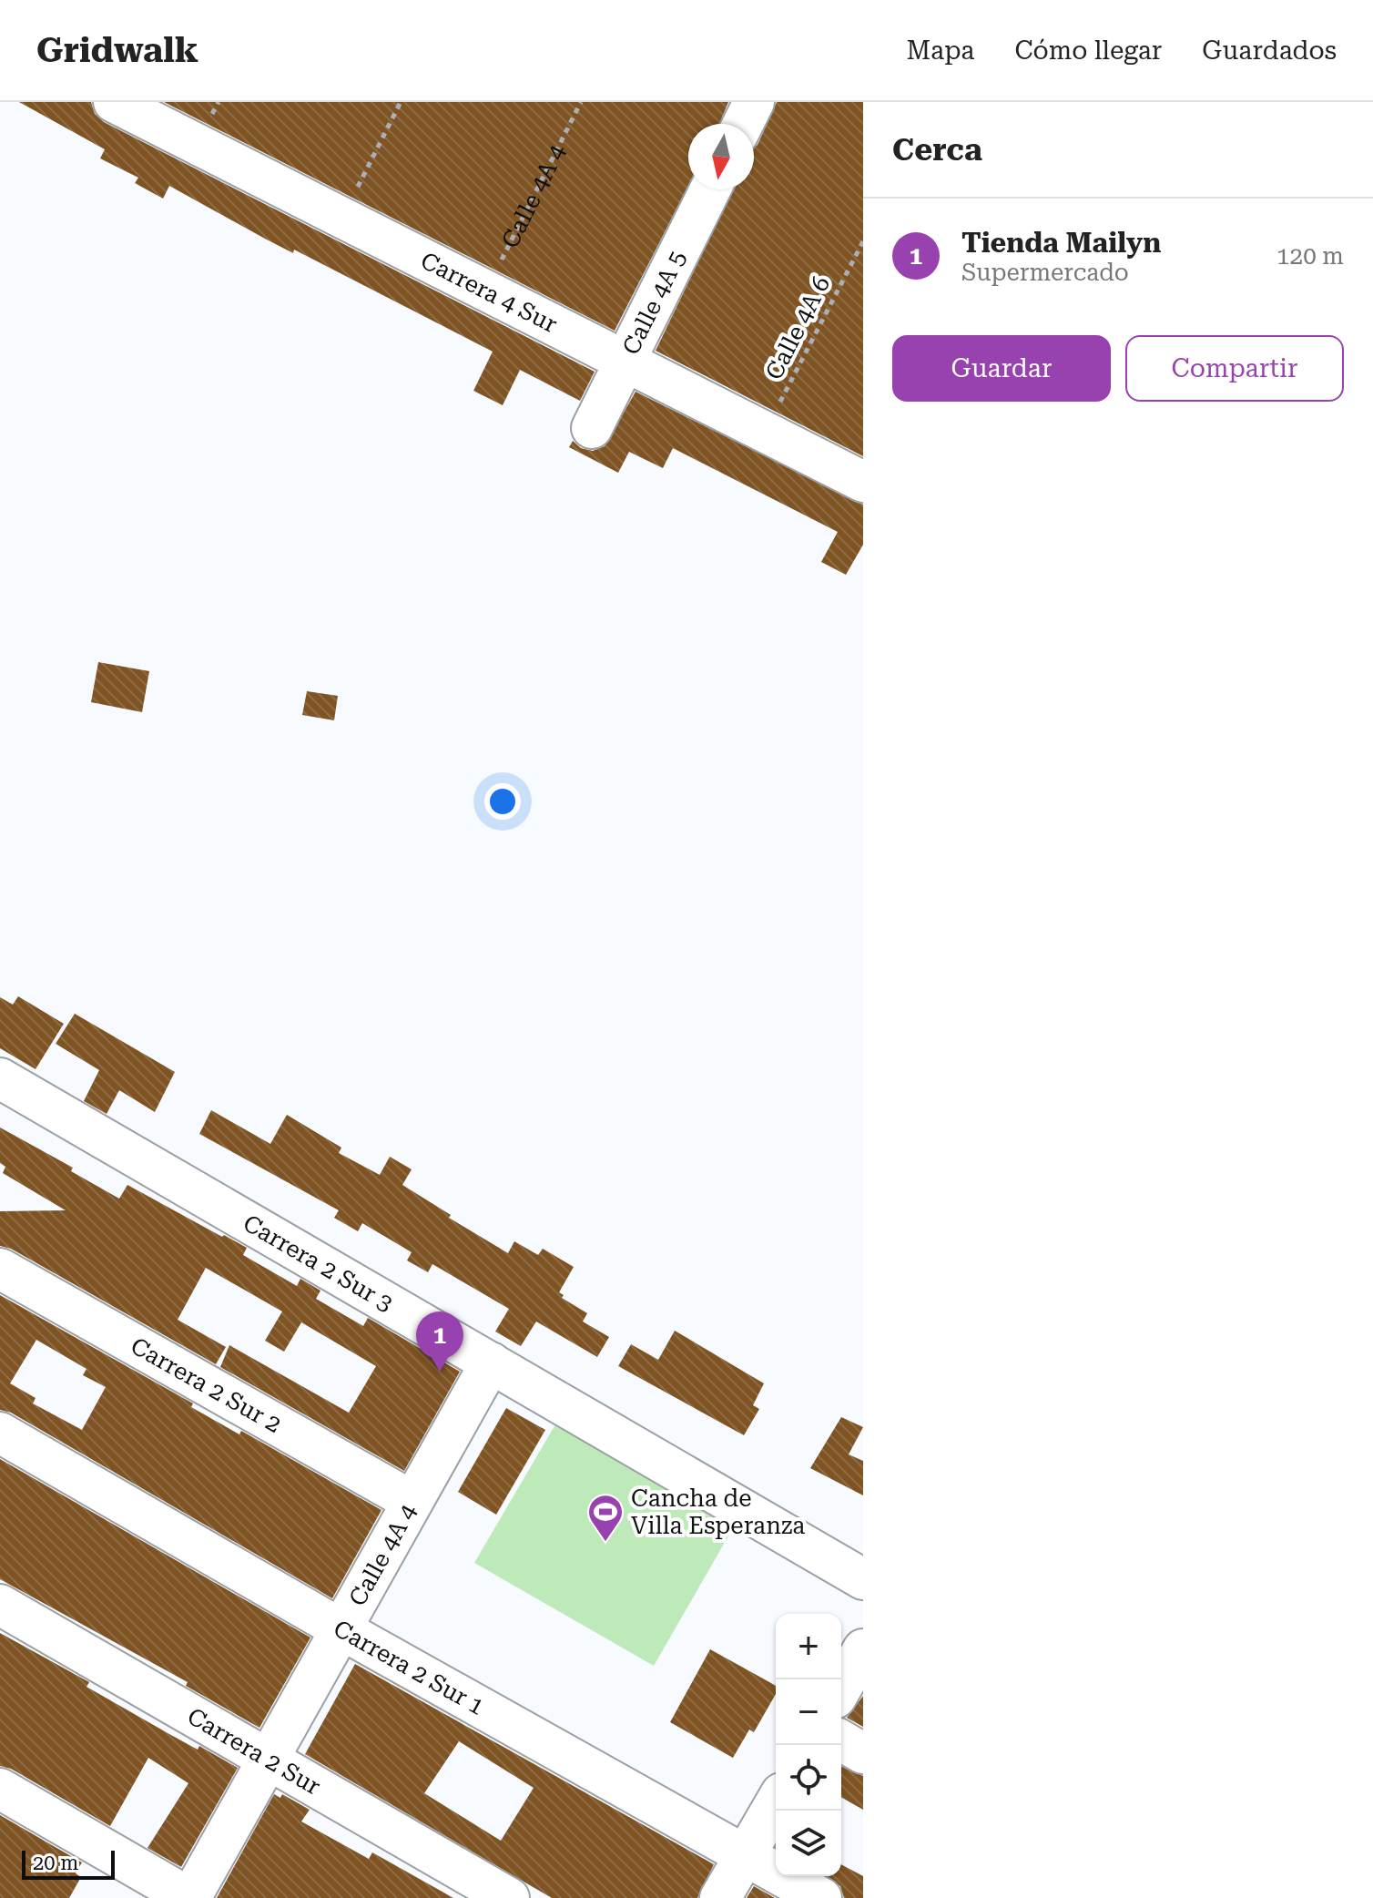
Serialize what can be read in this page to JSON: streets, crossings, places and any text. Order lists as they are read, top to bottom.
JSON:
{
  "streets": {
    "street": [
      "Calle 4A 4",
      "Carrera 4 Sur",
      "Calle 4A 5",
      "Carrera 2 Sur 3",
      "Carrera 2 Sur 2",
      "Carrera 2 Sur 1",
      "Carrera 2 Sur"
    ],
    "path": ["Calle 4A 6"]
  },
  "crossings": [
    ["Calle 4A 4", "Carrera 4 Sur"],
    ["Calle 4A 4", "Carrera 2 Sur 3"],
    ["Calle 4A 4", "Carrera 2 Sur 2"],
    ["Calle 4A 4", "Carrera 2 Sur 1"],
    ["Calle 4A 4", "Carrera 2 Sur"],
    ["Carrera 4 Sur", "Calle 4A 5"],
    ["Carrera 4 Sur", "Calle 4A 6"]
  ],
  "places": {
    "sports": ["Cancha de Villa Esperanza"]
  },
  "scale_bar": "20 m",
  "north": "bottom",
  "page": {
    "header": "Gridwalk",
    "nav": ["Mapa", "Cómo llegar", "Guardados"],
    "heading": "Cerca",
    "list": [
      {
        "mark": "1",
        "name": "Tienda Mailyn",
        "note": "Supermercado",
        "value": "120 m"
      }
    ],
    "buttons": ["Guardar", "Compartir"],
    "pins": "1",
    "map_buttons": ["+", "−"],
    "scale": "20 m"
  }
}
